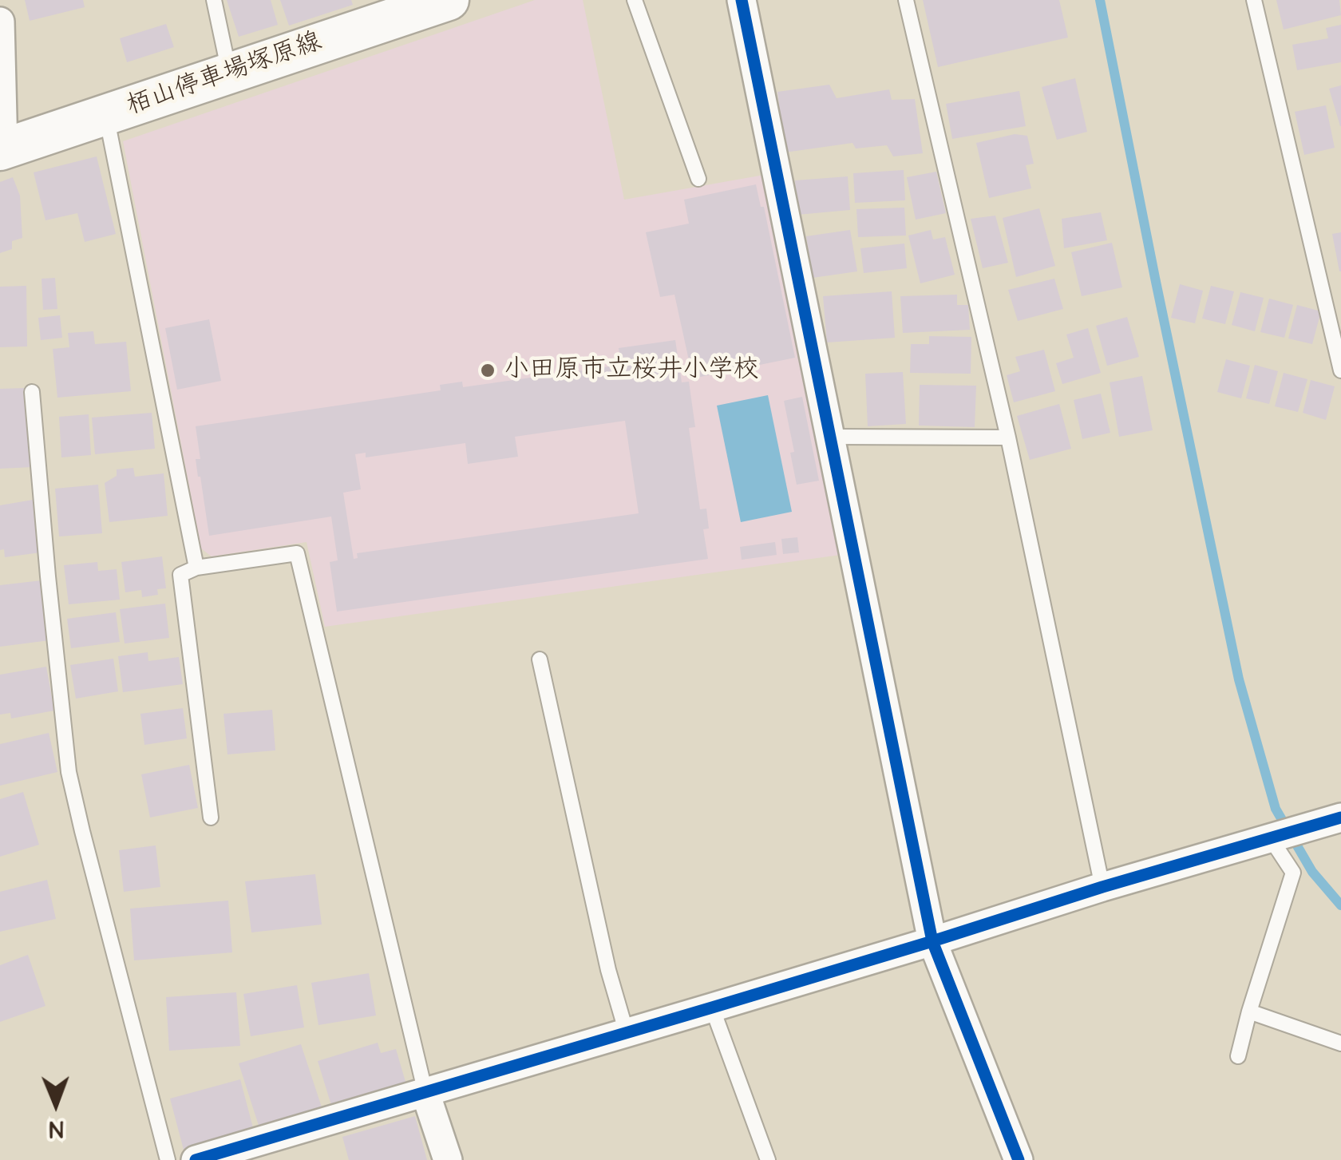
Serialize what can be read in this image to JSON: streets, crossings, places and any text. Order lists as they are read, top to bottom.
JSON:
{
  "streets": {
    "main road": ["栢山停車場塚原線"]
  },
  "places": ["小田原市立桜井小学校"],
  "north": "bottom"
}
